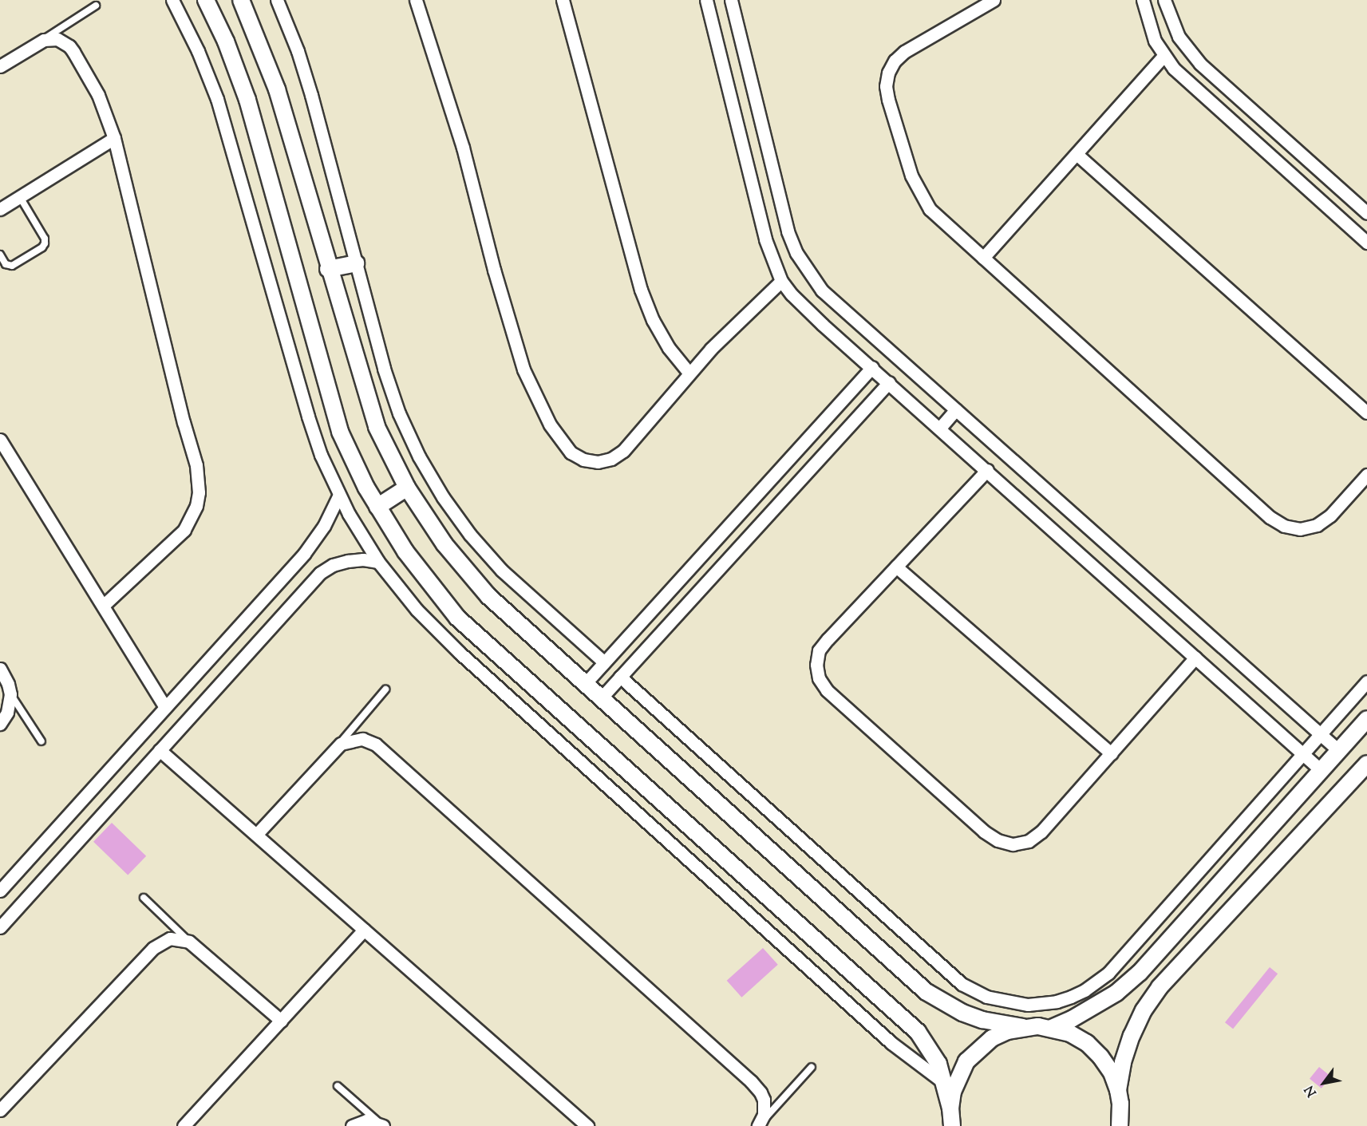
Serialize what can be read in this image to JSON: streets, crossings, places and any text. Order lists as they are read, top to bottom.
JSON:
{
  "north": "bottom left"
}
